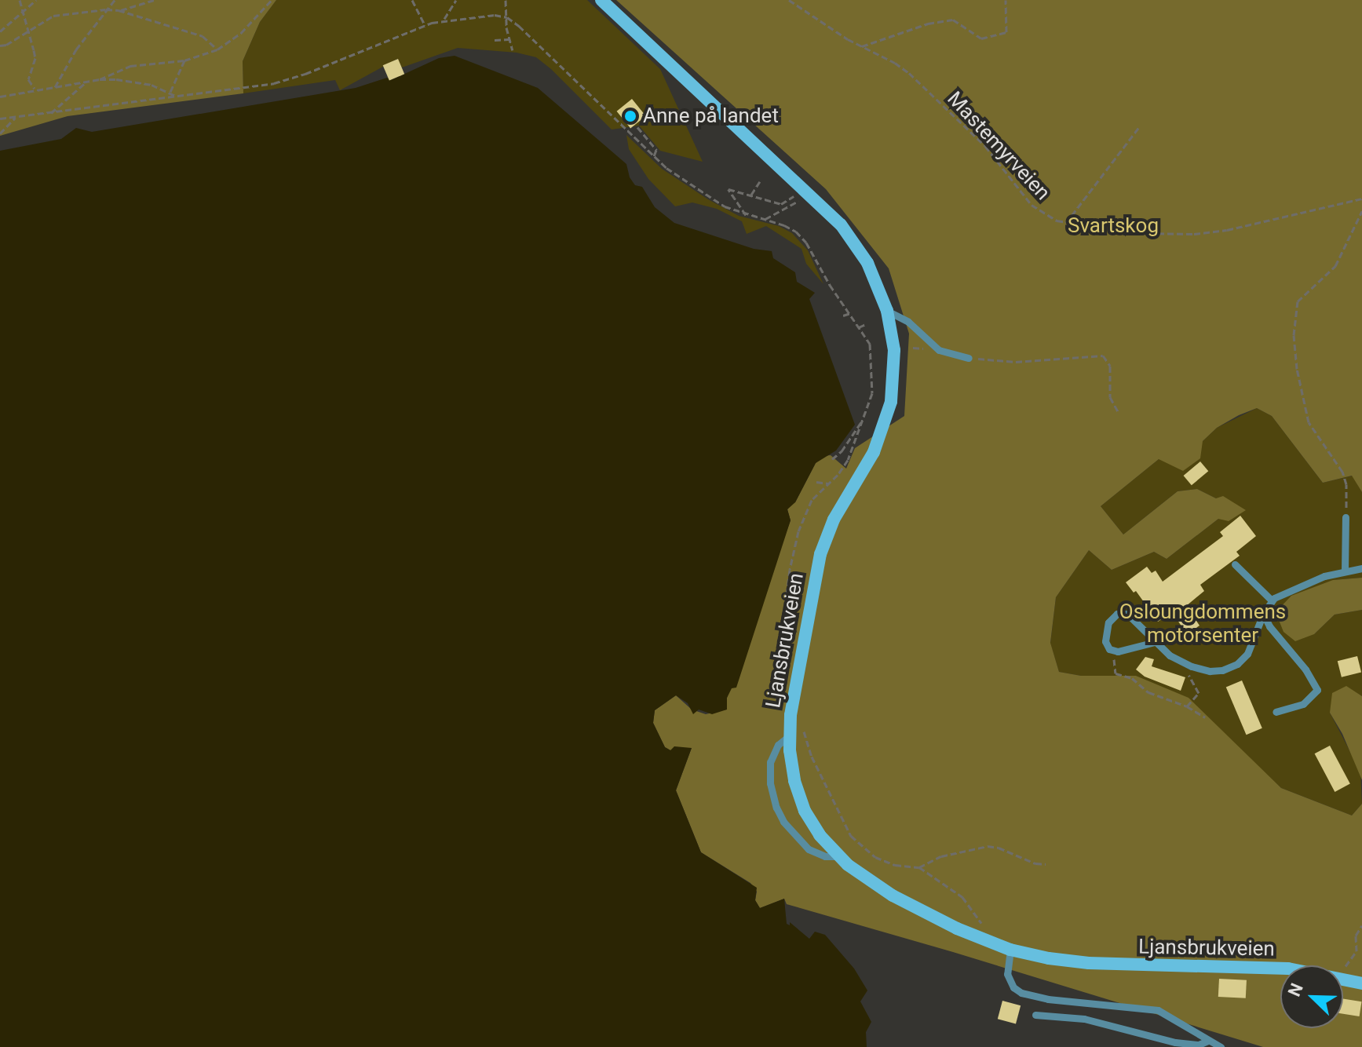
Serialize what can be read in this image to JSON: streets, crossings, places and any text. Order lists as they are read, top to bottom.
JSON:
{
  "streets": {
    "main road": ["Ljansbrukveien"],
    "path": ["Mastemyrveien"]
  },
  "parks": ["Svartskog", "Osloungdommens motorsenter"],
  "places": ["Anne på landet"],
  "north": "top left"
}
